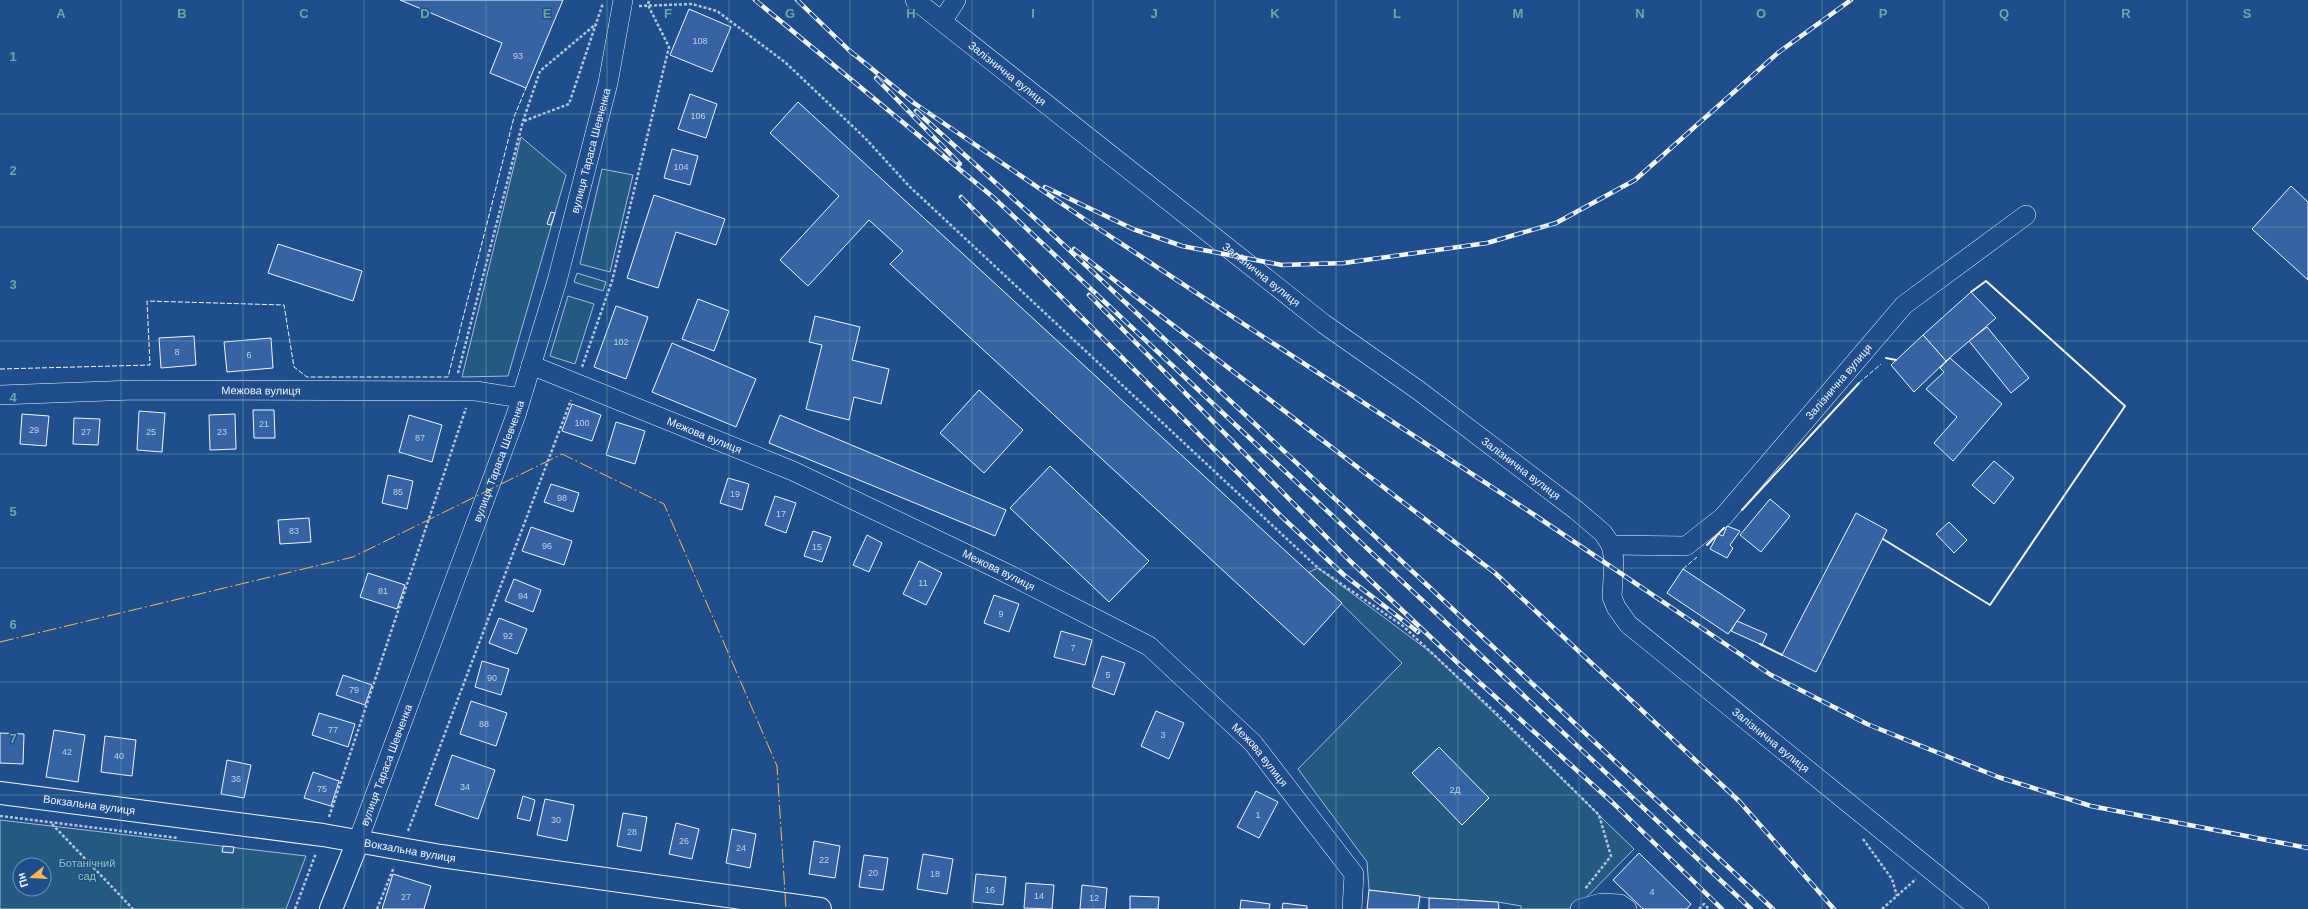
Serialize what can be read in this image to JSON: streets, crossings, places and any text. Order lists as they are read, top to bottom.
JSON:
{
  "streets": {
    "main road": ["вулиця Тараса Шевченка", "Вокзальна вулиця"],
    "street": ["Залізнична вулиця", "Межова вулиця"]
  },
  "crossings": [
    ["вулиця Тараса Шевченка", "Межова вулиця"],
    ["вулиця Тараса Шевченка", "Вокзальна вулиця"]
  ],
  "parks": ["Ботанічний сад"],
  "house_numbers": [
    "108",
    "93",
    "106",
    "104",
    "102",
    "8",
    "6",
    "100",
    "21",
    "29",
    "27",
    "25",
    "23",
    "87",
    "85",
    "19",
    "98",
    "17",
    "83",
    "96",
    "15",
    "11",
    "81",
    "94",
    "9",
    "92",
    "7",
    "5",
    "90",
    "79",
    "88",
    "77",
    "3",
    "42",
    "40",
    "36",
    "34",
    "75",
    "2Д",
    "1",
    "30",
    "28",
    "26",
    "24",
    "22",
    "20",
    "18",
    "16",
    "4",
    "14",
    "27",
    "12"
  ],
  "north": "left",
  "grid": {
    "columns": [
      "A",
      "B",
      "C",
      "D",
      "E",
      "F",
      "G",
      "H",
      "I",
      "J",
      "K",
      "L",
      "M",
      "N",
      "O",
      "P",
      "Q",
      "R",
      "S"
    ],
    "rows": [
      "1",
      "2",
      "3",
      "4",
      "5",
      "6",
      "7"
    ]
  }
}
